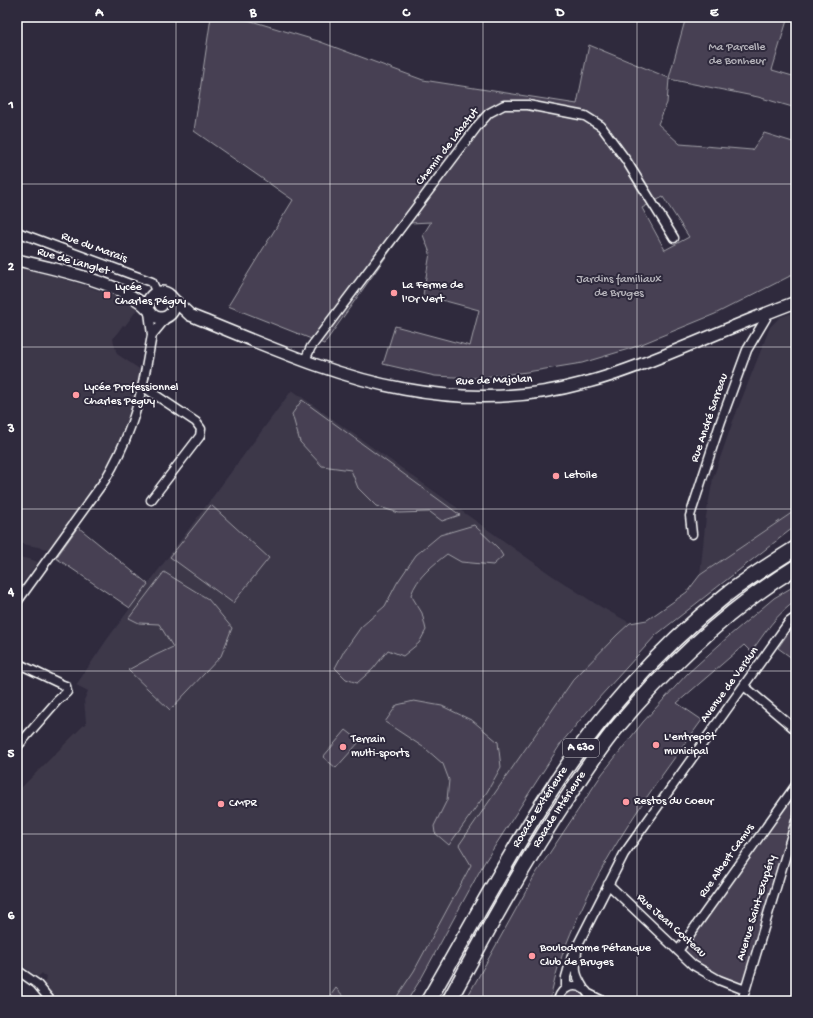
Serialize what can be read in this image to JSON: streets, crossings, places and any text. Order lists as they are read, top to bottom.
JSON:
{
  "streets": {
    "highway": ["A 630", "Rocade Extérieure", "Rocade Intérieure"],
    "street": [
      "Chemin de Labatut",
      "Rue du Marais",
      "Rue de Langlet",
      "Rue de Majolan",
      "Rue André Sarreau",
      "Avenue de Verdun",
      "Rue Albert Camus",
      "Avenue Saint-Exupéry",
      "Rue Jean Cocteau"
    ]
  },
  "crossings": [
    ["Chemin de Labatut", "Rue de Majolan"],
    ["Rue du Marais", "Rue de Langlet"],
    ["Rue du Marais", "Rue de Majolan"],
    ["Rue de Langlet", "Rue de Majolan"],
    ["Rue de Majolan", "Rue André Sarreau"],
    ["Avenue de Verdun", "Rue Jean Cocteau"],
    ["Rue Albert Camus", "Rue Jean Cocteau"],
    ["Avenue Saint-Exupéry", "Rue Jean Cocteau"]
  ],
  "parks": ["Ma Parcelle de Bonheur", "Jardins familiaux de Bruges"],
  "places": {
    "other": [
      "La Ferme de l'Or Vert",
      "Lycée Professionnel Charles Peguy",
      "Letoile",
      "L'entrepôt municipal",
      "Terrain multi-sports",
      "Restos du Coeur",
      "CMPR",
      "Boulodrome Pétanque Club de Bruges"
    ],
    "transit": ["Lycée Charles Péguy"]
  },
  "grid": {
    "columns": [
      "A",
      "B",
      "C",
      "D",
      "E"
    ],
    "rows": [
      "1",
      "2",
      "3",
      "4",
      "5",
      "6"
    ]
  }
}
